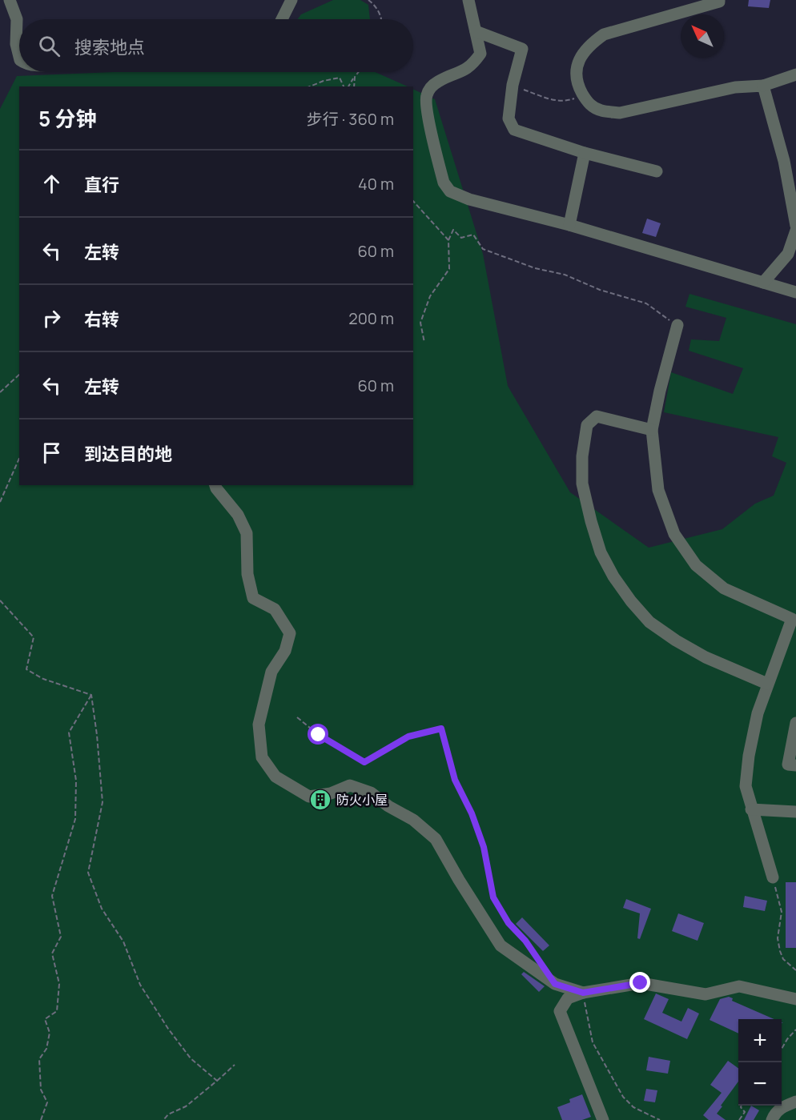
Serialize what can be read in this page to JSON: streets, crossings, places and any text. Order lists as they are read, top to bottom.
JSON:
{
  "places": {
    "building": ["防火小屋"]
  },
  "north": "top left",
  "page": {
    "search": "搜索地点",
    "heading": ["5 分钟", "步行 · 360 m"],
    "list": [
      ["直行", "40 m"],
      ["左转", "60 m"],
      ["右转", "200 m"],
      ["左转", "60 m"],
      "到达目的地"
    ],
    "map_buttons": ["+", "−"]
  }
}
